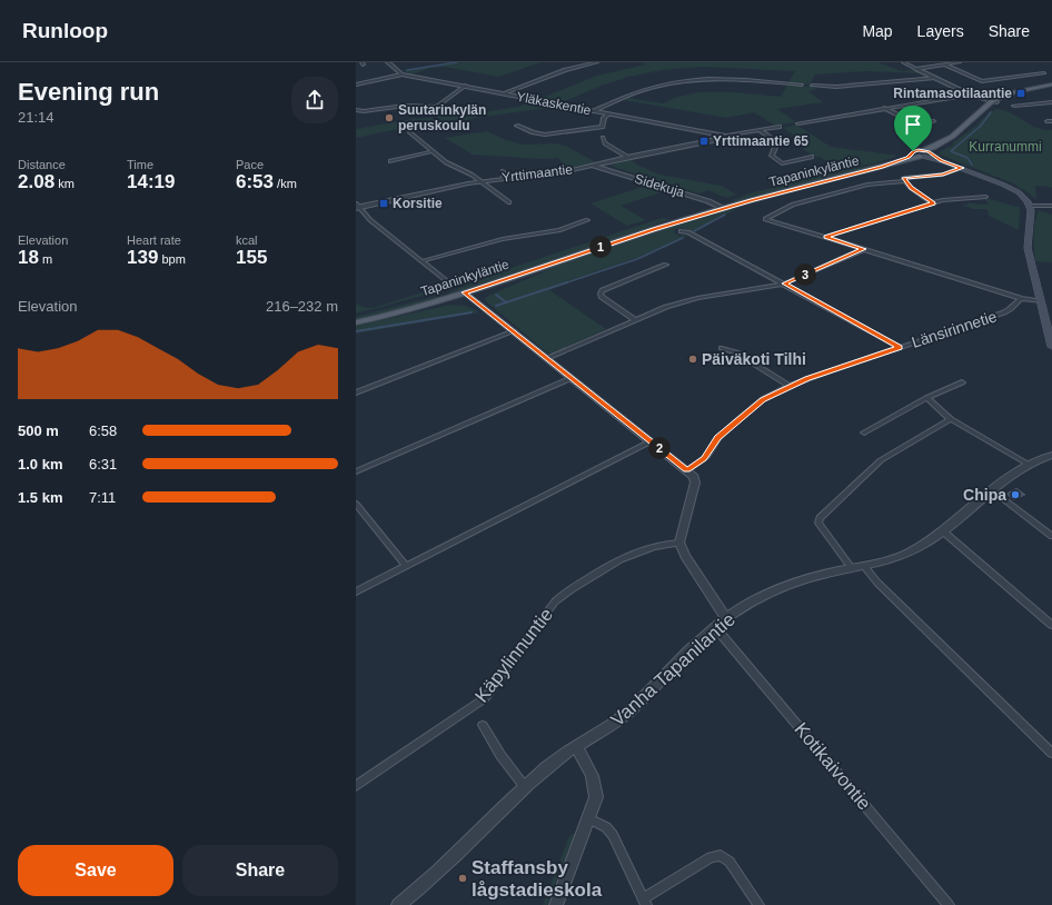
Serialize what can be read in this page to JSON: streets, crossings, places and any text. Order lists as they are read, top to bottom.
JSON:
{
  "streets": {
    "main road": ["Tapaninkyläntie"],
    "street": [
      "Yläkaskentie",
      "Yrttimaantie",
      "Sidekuja",
      "Länsirinnetie",
      "Käpylinnuntie",
      "Vanha Tapanilantie",
      "Kotikaivontie"
    ]
  },
  "crossings": [
    ["Yläkaskentie", "Yrttimaantie"],
    ["Tapaninkyläntie", "Sidekuja"],
    ["Yrttimaantie", "Sidekuja"],
    ["Vanha Tapanilantie", "Kotikaivontie"]
  ],
  "parks": ["Kurranummi"],
  "places": {
    "transit": ["Rintamasotilaantie", "Yrttimaantie 65", "Korsitie"],
    "other": [
      "Suutarinkylän peruskoulu",
      "Päiväkoti Tilhi",
      "Chipa",
      "Staffansby lågstadieskola"
    ]
  },
  "page": {
    "header": "Runloop",
    "nav": ["Map", "Layers", "Share"],
    "heading": ["Evening run", "21:14"],
    "stats": [
      ["Distance", "2.08 km"],
      ["Time", "14:19"],
      ["Pace", "6:53 /km"],
      ["Elevation", "18 m"],
      ["Heart rate", "139 bpm"],
      ["kcal", "155"]
    ],
    "pins": ["1", "3", "2"],
    "chart": ["Elevation", "216–232 m"],
    "list": [
      {
        "name": "500 m",
        "note": "6:58"
      },
      {
        "name": "1.0 km",
        "note": "6:31"
      },
      {
        "name": "1.5 km",
        "note": "7:11"
      }
    ],
    "buttons": ["Save", "Share"]
  }
}
